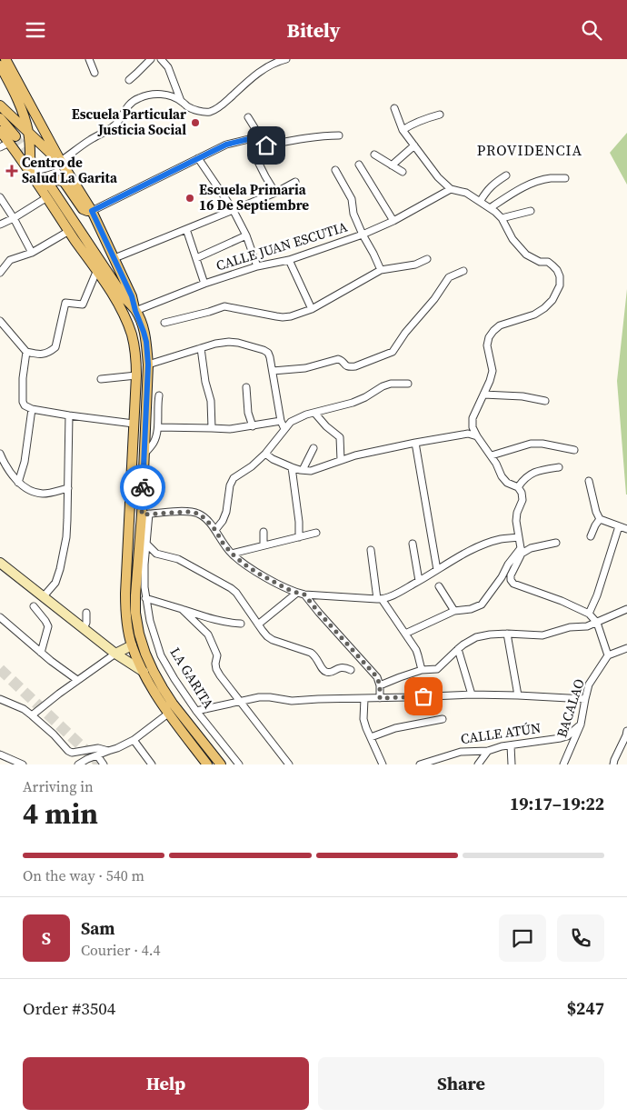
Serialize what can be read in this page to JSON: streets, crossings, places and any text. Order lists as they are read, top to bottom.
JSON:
{
  "streets": {
    "street": [
      "CALLE JUAN ESCUTIA",
      "LA GARITA",
      "BACALAO",
      "CALLE ATÚN"
    ]
  },
  "crossings": [
    ["BACALAO", "CALLE ATÚN"]
  ],
  "districts": ["PROVIDENCIA"],
  "places": {
    "other": ["Escuela Particular Justicia Social", "Escuela Primaria 16 De Septiembre"],
    "health": ["Centro de Salud La Garita"]
  },
  "page": {
    "header": "Bitely",
    "heading": ["4 min", "Arriving in", "19:17–19:22"],
    "panel": [
      "Sam",
      "Courier · 4.4",
      "Order #3504",
      "$247"
    ],
    "bar": "On the way · 540 m",
    "round": "S",
    "buttons": ["Help", "Share"]
  }
}
